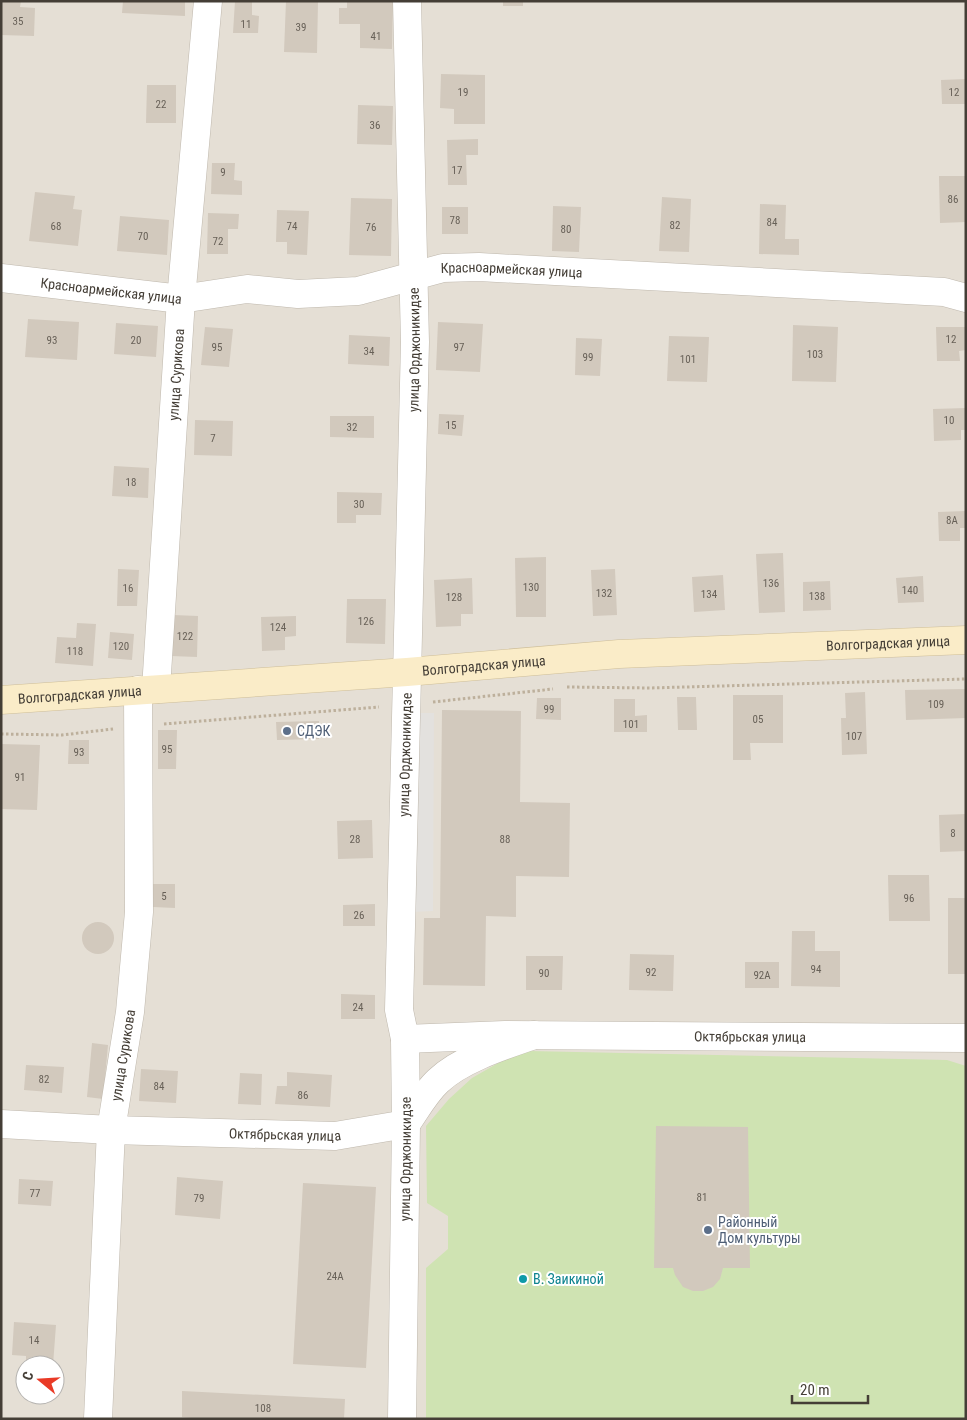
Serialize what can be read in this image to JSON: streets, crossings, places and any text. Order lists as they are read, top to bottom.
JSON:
{
  "streets": {
    "street": [
      "Красноармейская улица",
      "улица Орджоникидзе",
      "улица Сурикова",
      "Волгоградская улица",
      "Октябрьская улица"
    ]
  },
  "crossings": [
    ["Красноармейская улица", "улица Орджоникидзе"],
    ["Красноармейская улица", "улица Сурикова"],
    ["улица Орджоникидзе", "Волгоградская улица"],
    ["улица Орджоникидзе", "Октябрьская улица"],
    ["улица Сурикова", "Волгоградская улица"],
    ["улица Сурикова", "Октябрьская улица"]
  ],
  "places": ["СДЭК", "Районный Дом культуры", "В. Заикиной"],
  "house_numbers": [
    "35",
    "11",
    "39",
    "41",
    "19",
    "12",
    "22",
    "36",
    "17",
    "9",
    "86",
    "78",
    "84",
    "82",
    "68",
    "74",
    "76",
    "80",
    "70",
    "72",
    "12",
    "93",
    "20",
    "95",
    "97",
    "34",
    "103",
    "99",
    "101",
    "10",
    "15",
    "32",
    "7",
    "18",
    "30",
    "8А",
    "136",
    "130",
    "16",
    "140",
    "132",
    "134",
    "138",
    "128",
    "126",
    "124",
    "122",
    "120",
    "118",
    "109",
    "99",
    "05",
    "101",
    "107",
    "95",
    "93",
    "91",
    "8",
    "28",
    "88",
    "5",
    "96",
    "26",
    "94",
    "92",
    "90",
    "92А",
    "24",
    "82",
    "84",
    "86",
    "77",
    "81",
    "79",
    "24А",
    "14",
    "108"
  ],
  "scale_bar": "20 m",
  "north": "left"
}
